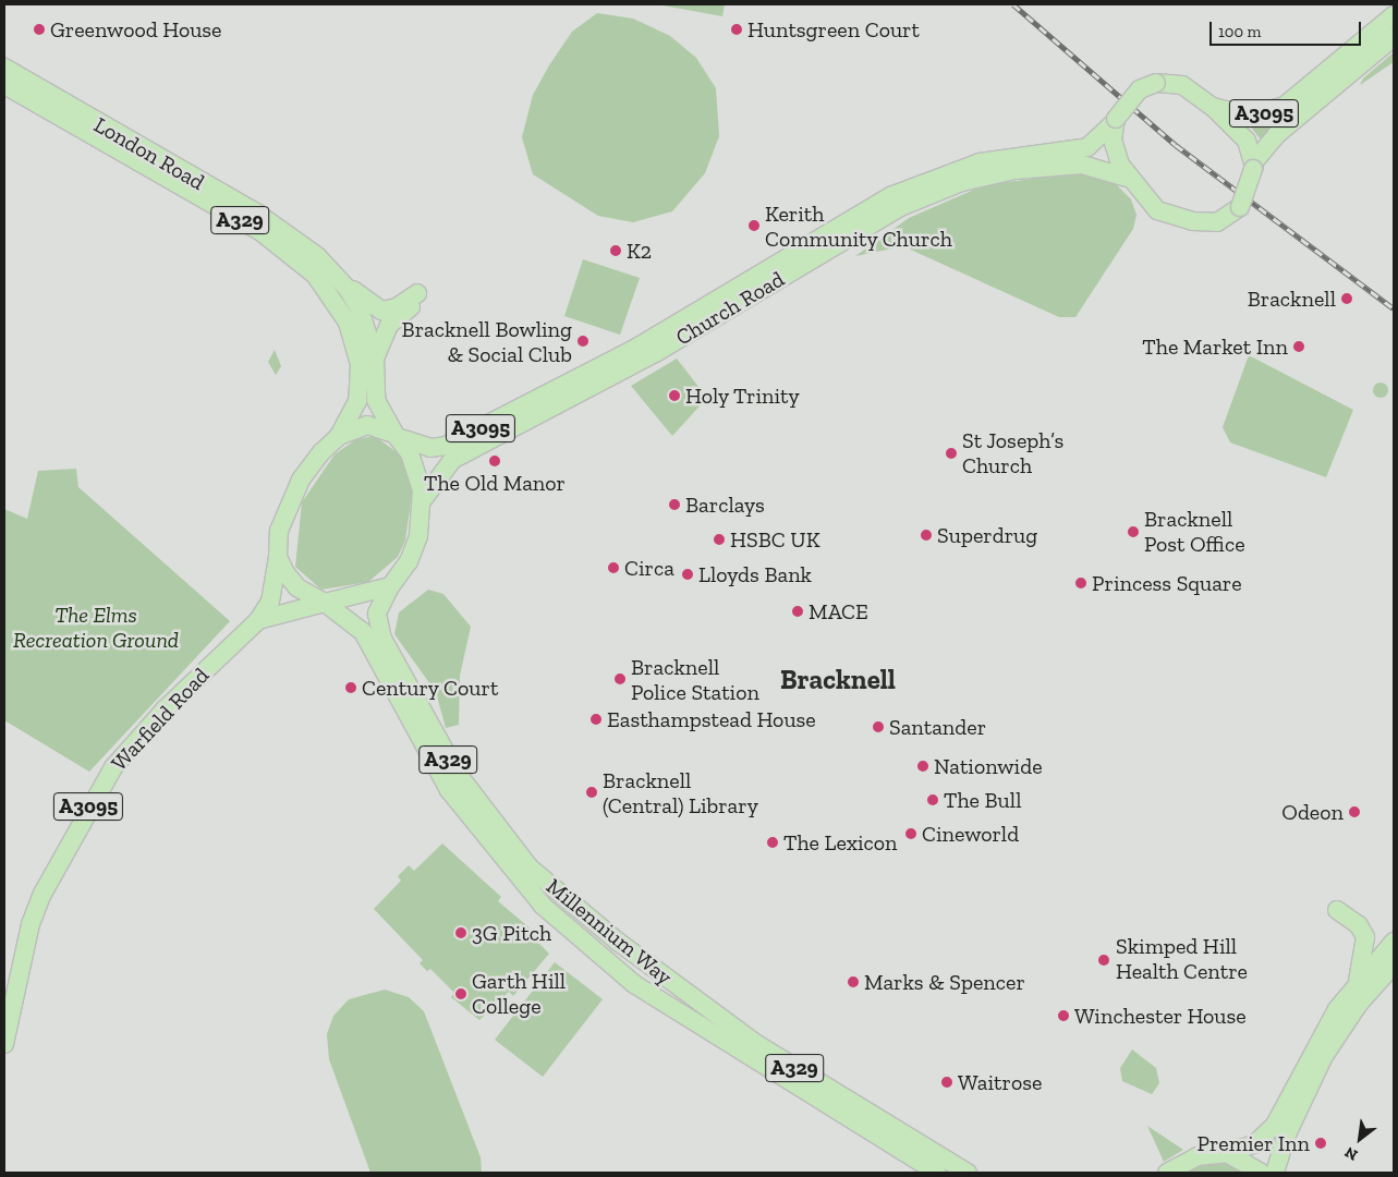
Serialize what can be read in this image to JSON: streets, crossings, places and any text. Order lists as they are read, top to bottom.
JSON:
{
  "streets": {
    "main road": [
      "A3095",
      "London Road",
      "A329",
      "Church Road",
      "Warfield Road",
      "Millennium Way"
    ]
  },
  "crossings": [
    ["A3095", "Church Road"],
    ["London Road", "A329"],
    ["London Road", "Church Road"],
    ["London Road", "Warfield Road"],
    ["London Road", "Millennium Way"],
    ["A329", "Church Road"],
    ["A329", "Warfield Road"],
    ["A329", "Millennium Way"],
    ["Church Road", "Warfield Road"],
    ["Church Road", "Millennium Way"],
    ["Warfield Road", "Millennium Way"]
  ],
  "districts": ["Bracknell"],
  "parks": ["The Elms Recreation Ground"],
  "places": [
    "Greenwood House",
    "Huntsgreen Court",
    "Kerith Community Church",
    "K2",
    "Bracknell",
    "Bracknell Bowling & Social Club",
    "The Market Inn",
    "Holy Trinity",
    "St Joseph’s Church",
    "The Old Manor",
    "Barclays",
    "Bracknell Post Office",
    "Superdrug",
    "HSBC UK",
    "Circa",
    "Lloyds Bank",
    "Princess Square",
    "MACE",
    "Bracknell Police Station",
    "Century Court",
    "Easthampstead House",
    "Santander",
    "Nationwide",
    "Bracknell (Central) Library",
    "The Bull",
    "Odeon",
    "Cineworld",
    "The Lexicon",
    "3G Pitch",
    "Skimped Hill Health Centre",
    "Marks & Spencer",
    "Garth Hill College",
    "Winchester House",
    "Waitrose",
    "Premier Inn"
  ],
  "scale_bar": "100 m",
  "north": "bottom left"
}
